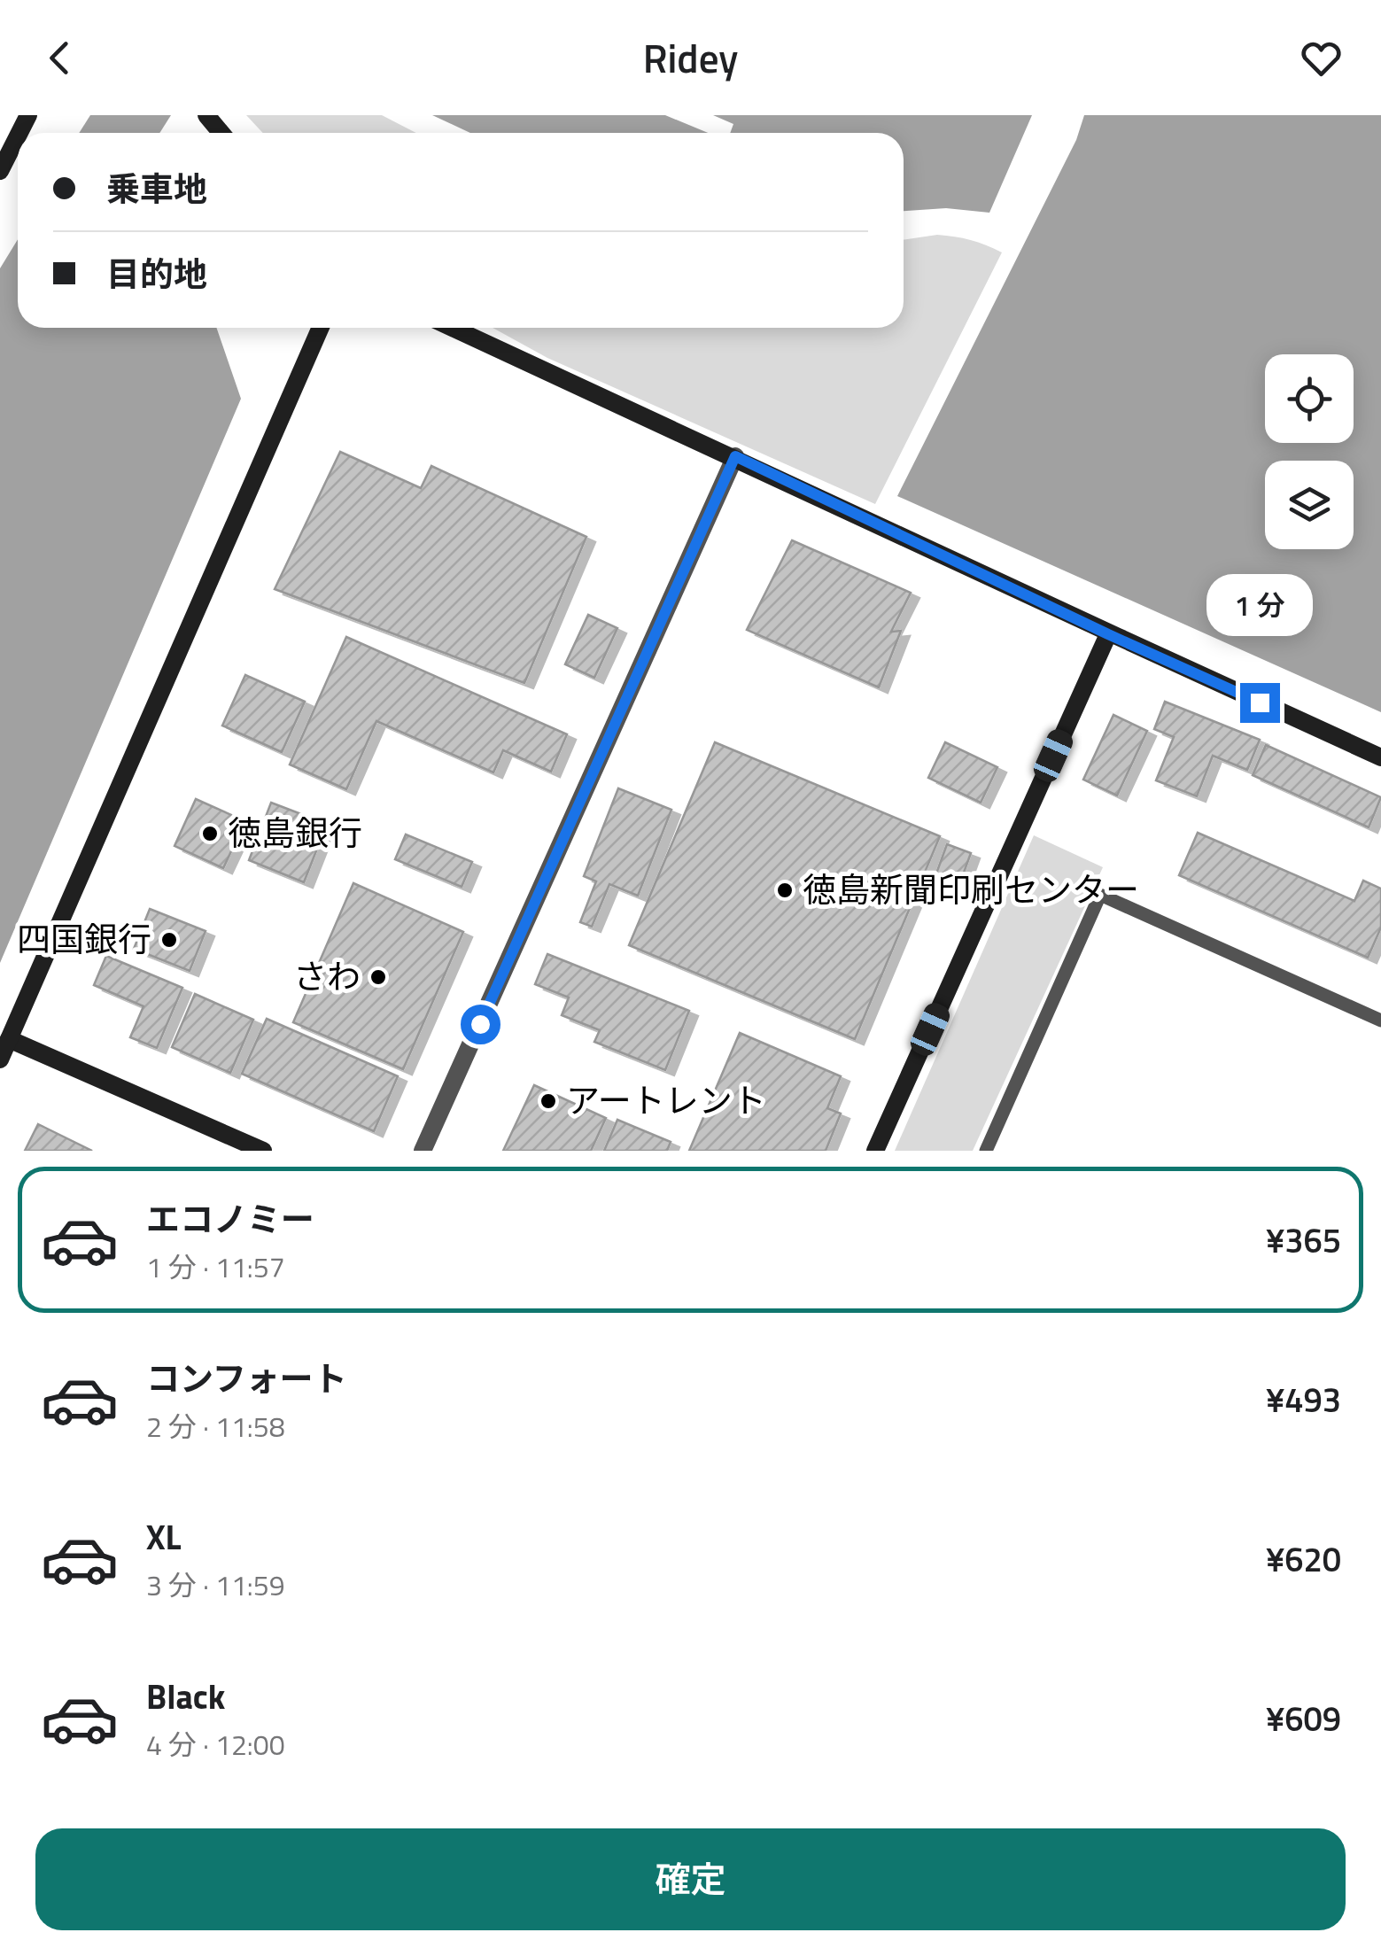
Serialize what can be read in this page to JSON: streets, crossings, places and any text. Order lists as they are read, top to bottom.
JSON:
{
  "places": [
    "徳島銀行",
    "徳島新聞印刷センター",
    "四国銀行",
    "さわ",
    "アートレント"
  ],
  "page": {
    "header": "Ridey",
    "banner": ["乗車地", "目的地"],
    "bubble": "1 分",
    "list": [
      {
        "name": "エコノミー",
        "note": "1 分 · 11:57",
        "value": "¥365"
      },
      {
        "name": "コンフォート",
        "note": "2 分 · 11:58",
        "value": "¥493"
      },
      {
        "name": "XL",
        "note": "3 分 · 11:59",
        "value": "¥620"
      },
      {
        "name": "Black",
        "note": "4 分 · 12:00",
        "value": "¥609"
      }
    ],
    "buttons": "確定"
  }
}
